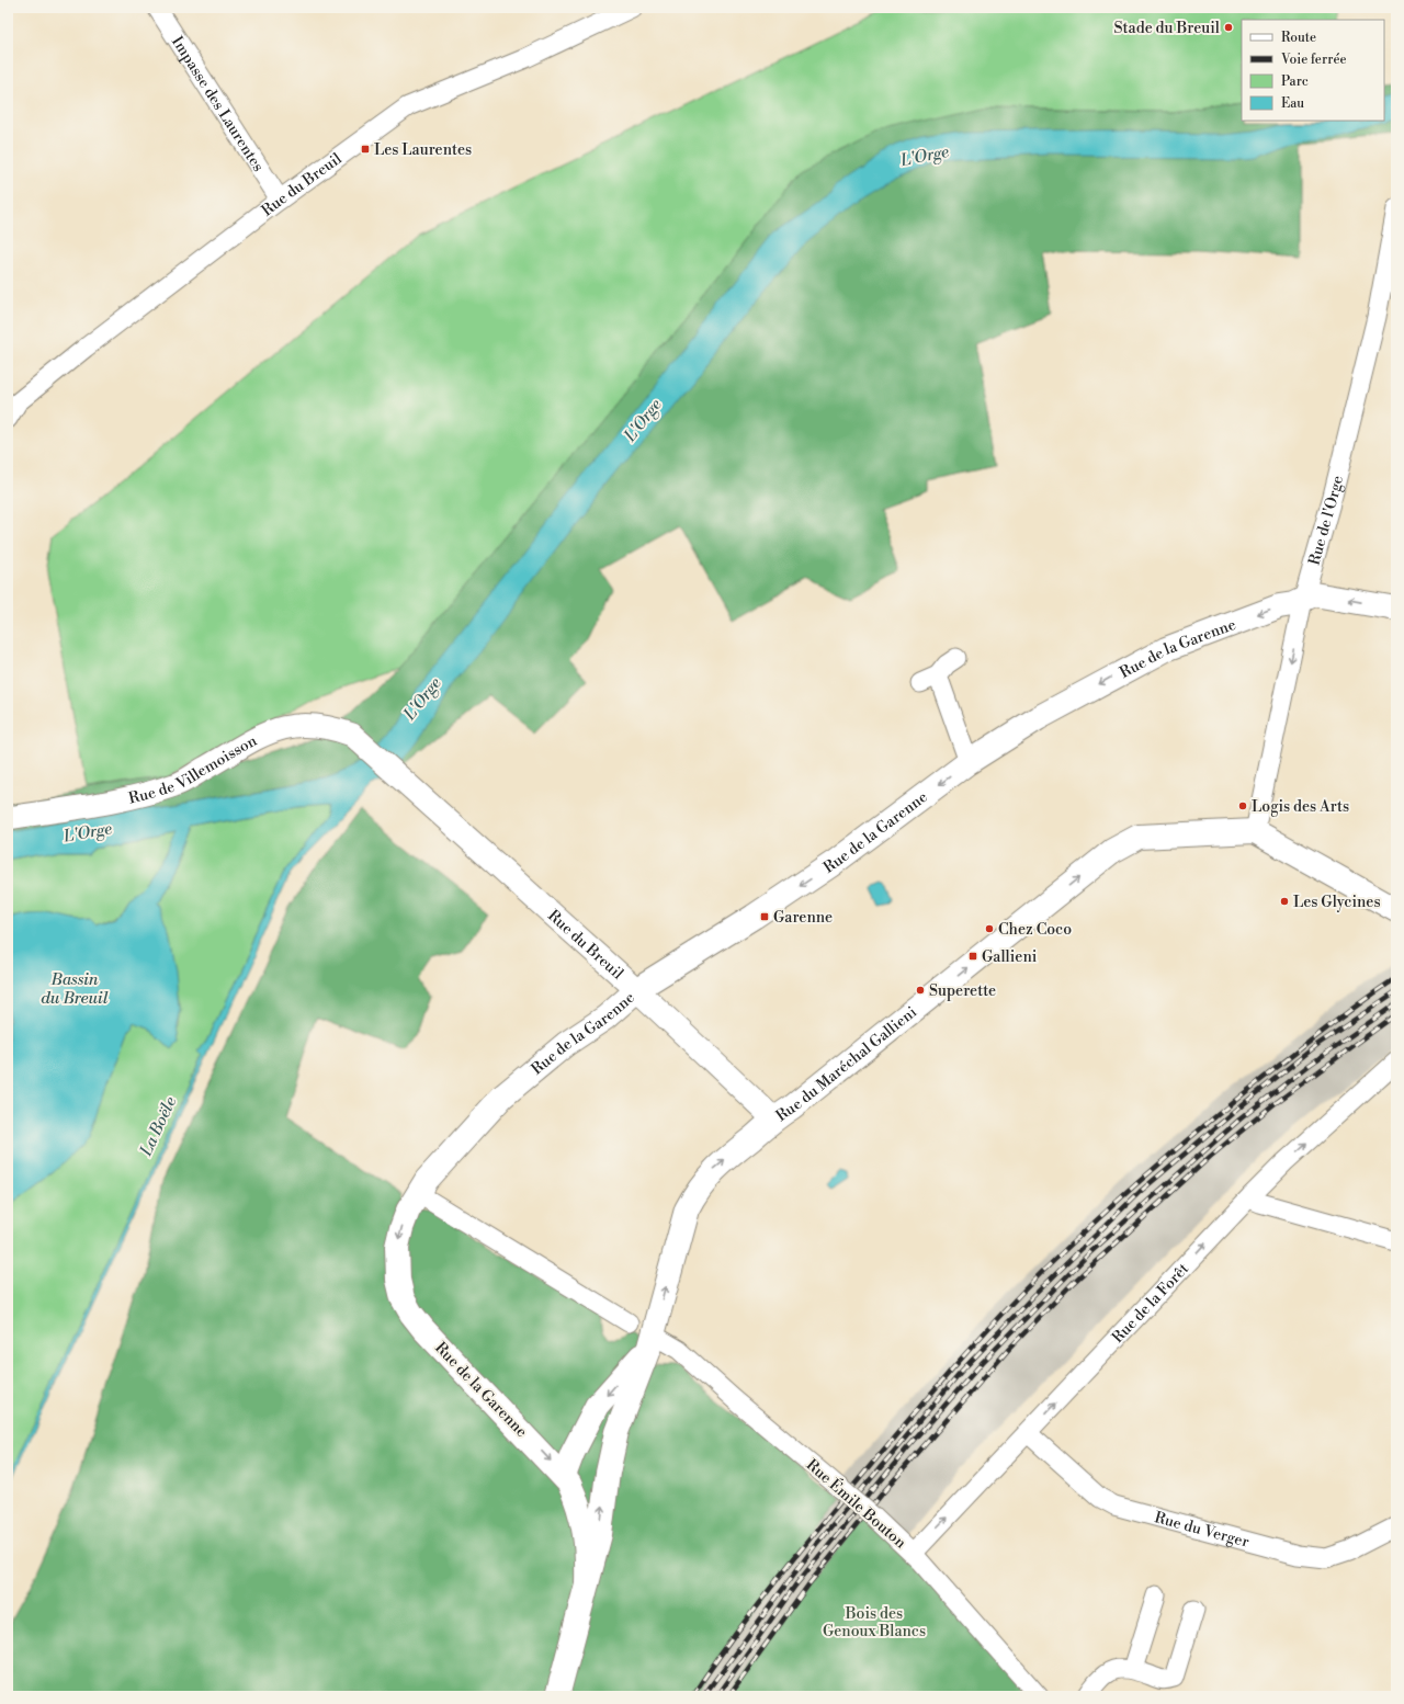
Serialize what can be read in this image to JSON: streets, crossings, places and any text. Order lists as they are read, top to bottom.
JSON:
{
  "streets": {
    "main road": ["Rue de la Garenne", "Rue du Maréchal Gallieni"],
    "street": [
      "Impasse des Laurentes",
      "Rue du Breuil",
      "Rue de l'Orge",
      "Rue de Villemoisson",
      "Rue de la Forêt",
      "Rue Émile Bouton",
      "Rue du Verger"
    ]
  },
  "crossings": [
    ["Impasse des Laurentes", "Rue du Breuil"],
    ["Rue du Breuil", "Rue de la Garenne"],
    ["Rue du Breuil", "Rue de Villemoisson"],
    ["Rue du Breuil", "Rue du Maréchal Gallieni"],
    ["Rue de l'Orge", "Rue de la Garenne"],
    ["Rue de l'Orge", "Rue du Maréchal Gallieni"],
    ["Rue de la Garenne", "Rue du Maréchal Gallieni"],
    ["Rue du Maréchal Gallieni", "Rue Émile Bouton"],
    ["Rue de la Forêt", "Rue Émile Bouton"],
    ["Rue de la Forêt", "Rue du Verger"]
  ],
  "one_way": ["Rue de l'Orge", "Rue de la Forêt"],
  "water": ["L'Orge", "Bassin du Breuil", "La Boële"],
  "parks": ["Bois des Genoux Blancs"],
  "places": {
    "other": [
      "Stade du Breuil",
      "Logis des Arts",
      "Les Glycines",
      "Chez Coco",
      "Superette"
    ],
    "transit": ["Les Laurentes", "Garenne", "Gallieni"]
  },
  "legend": [
    "Route",
    "Voie ferrée",
    "Parc",
    "Eau"
  ]
}
